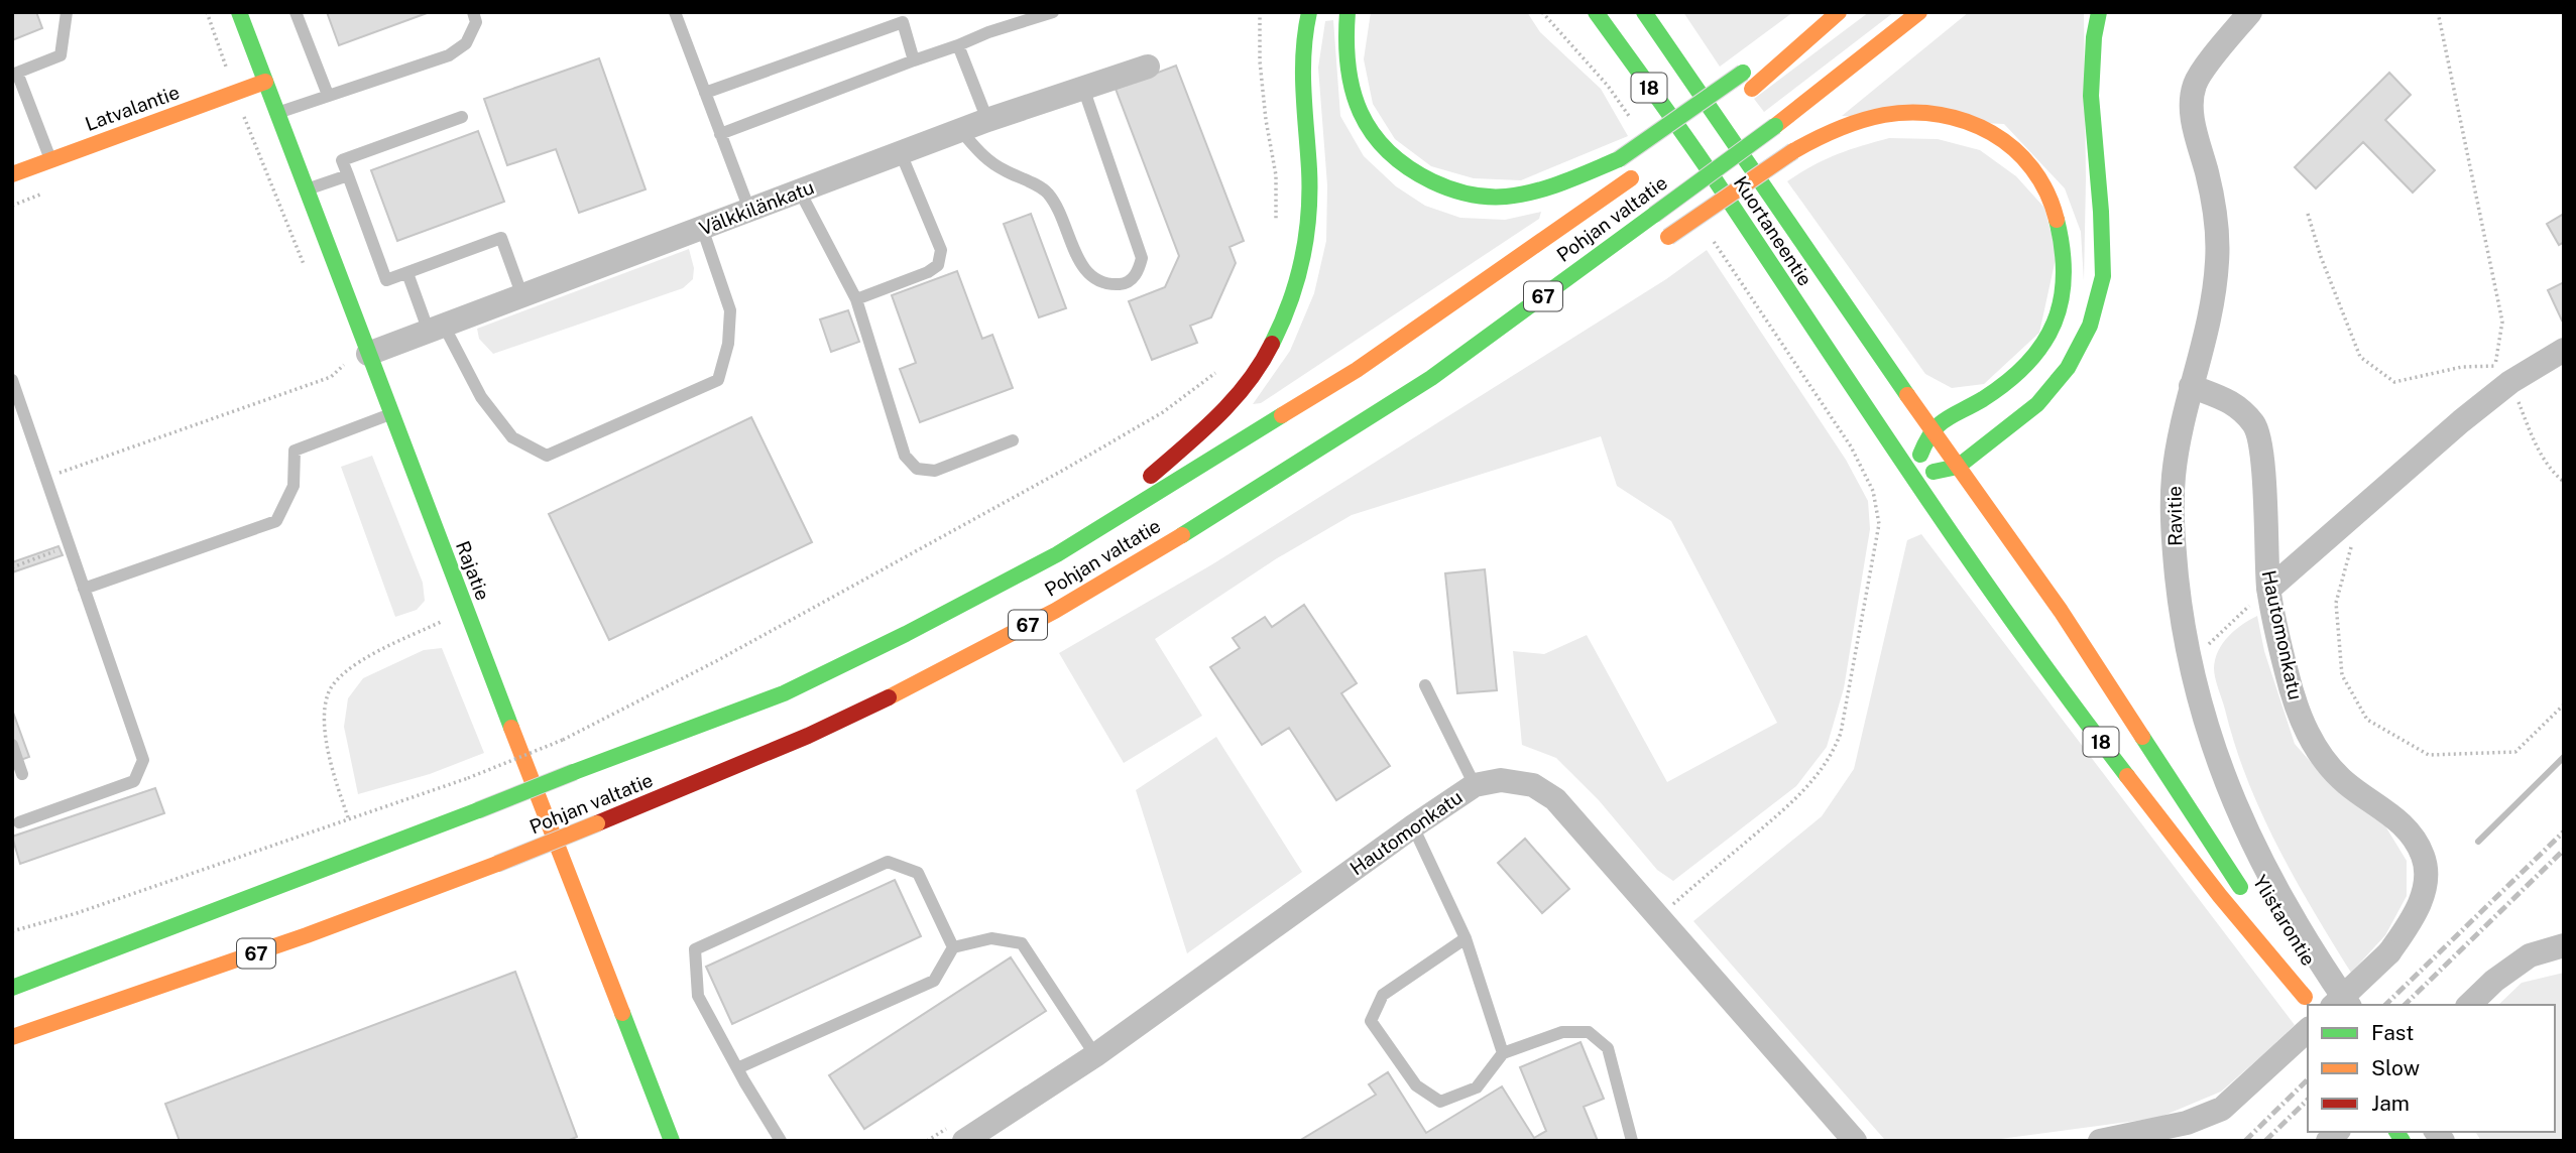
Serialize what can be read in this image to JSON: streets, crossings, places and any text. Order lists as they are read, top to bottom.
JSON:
{
  "streets": {
    "main road": [
      "18",
      "Latvalantie",
      "Pohjan valtatie",
      "Kuortaneentie",
      "67",
      "Rajatie",
      "Ylistarontie"
    ],
    "street": ["Välkkilänkatu", "Ravitie", "Hautomonkatu"]
  },
  "crossings": [
    ["Latvalantie", "Rajatie"],
    ["Välkkilänkatu", "Rajatie"],
    ["Kuortaneentie", "Ylistarontie"],
    ["Ravitie", "Hautomonkatu"]
  ],
  "legend": ["Fast", "Slow", "Jam"]
}
